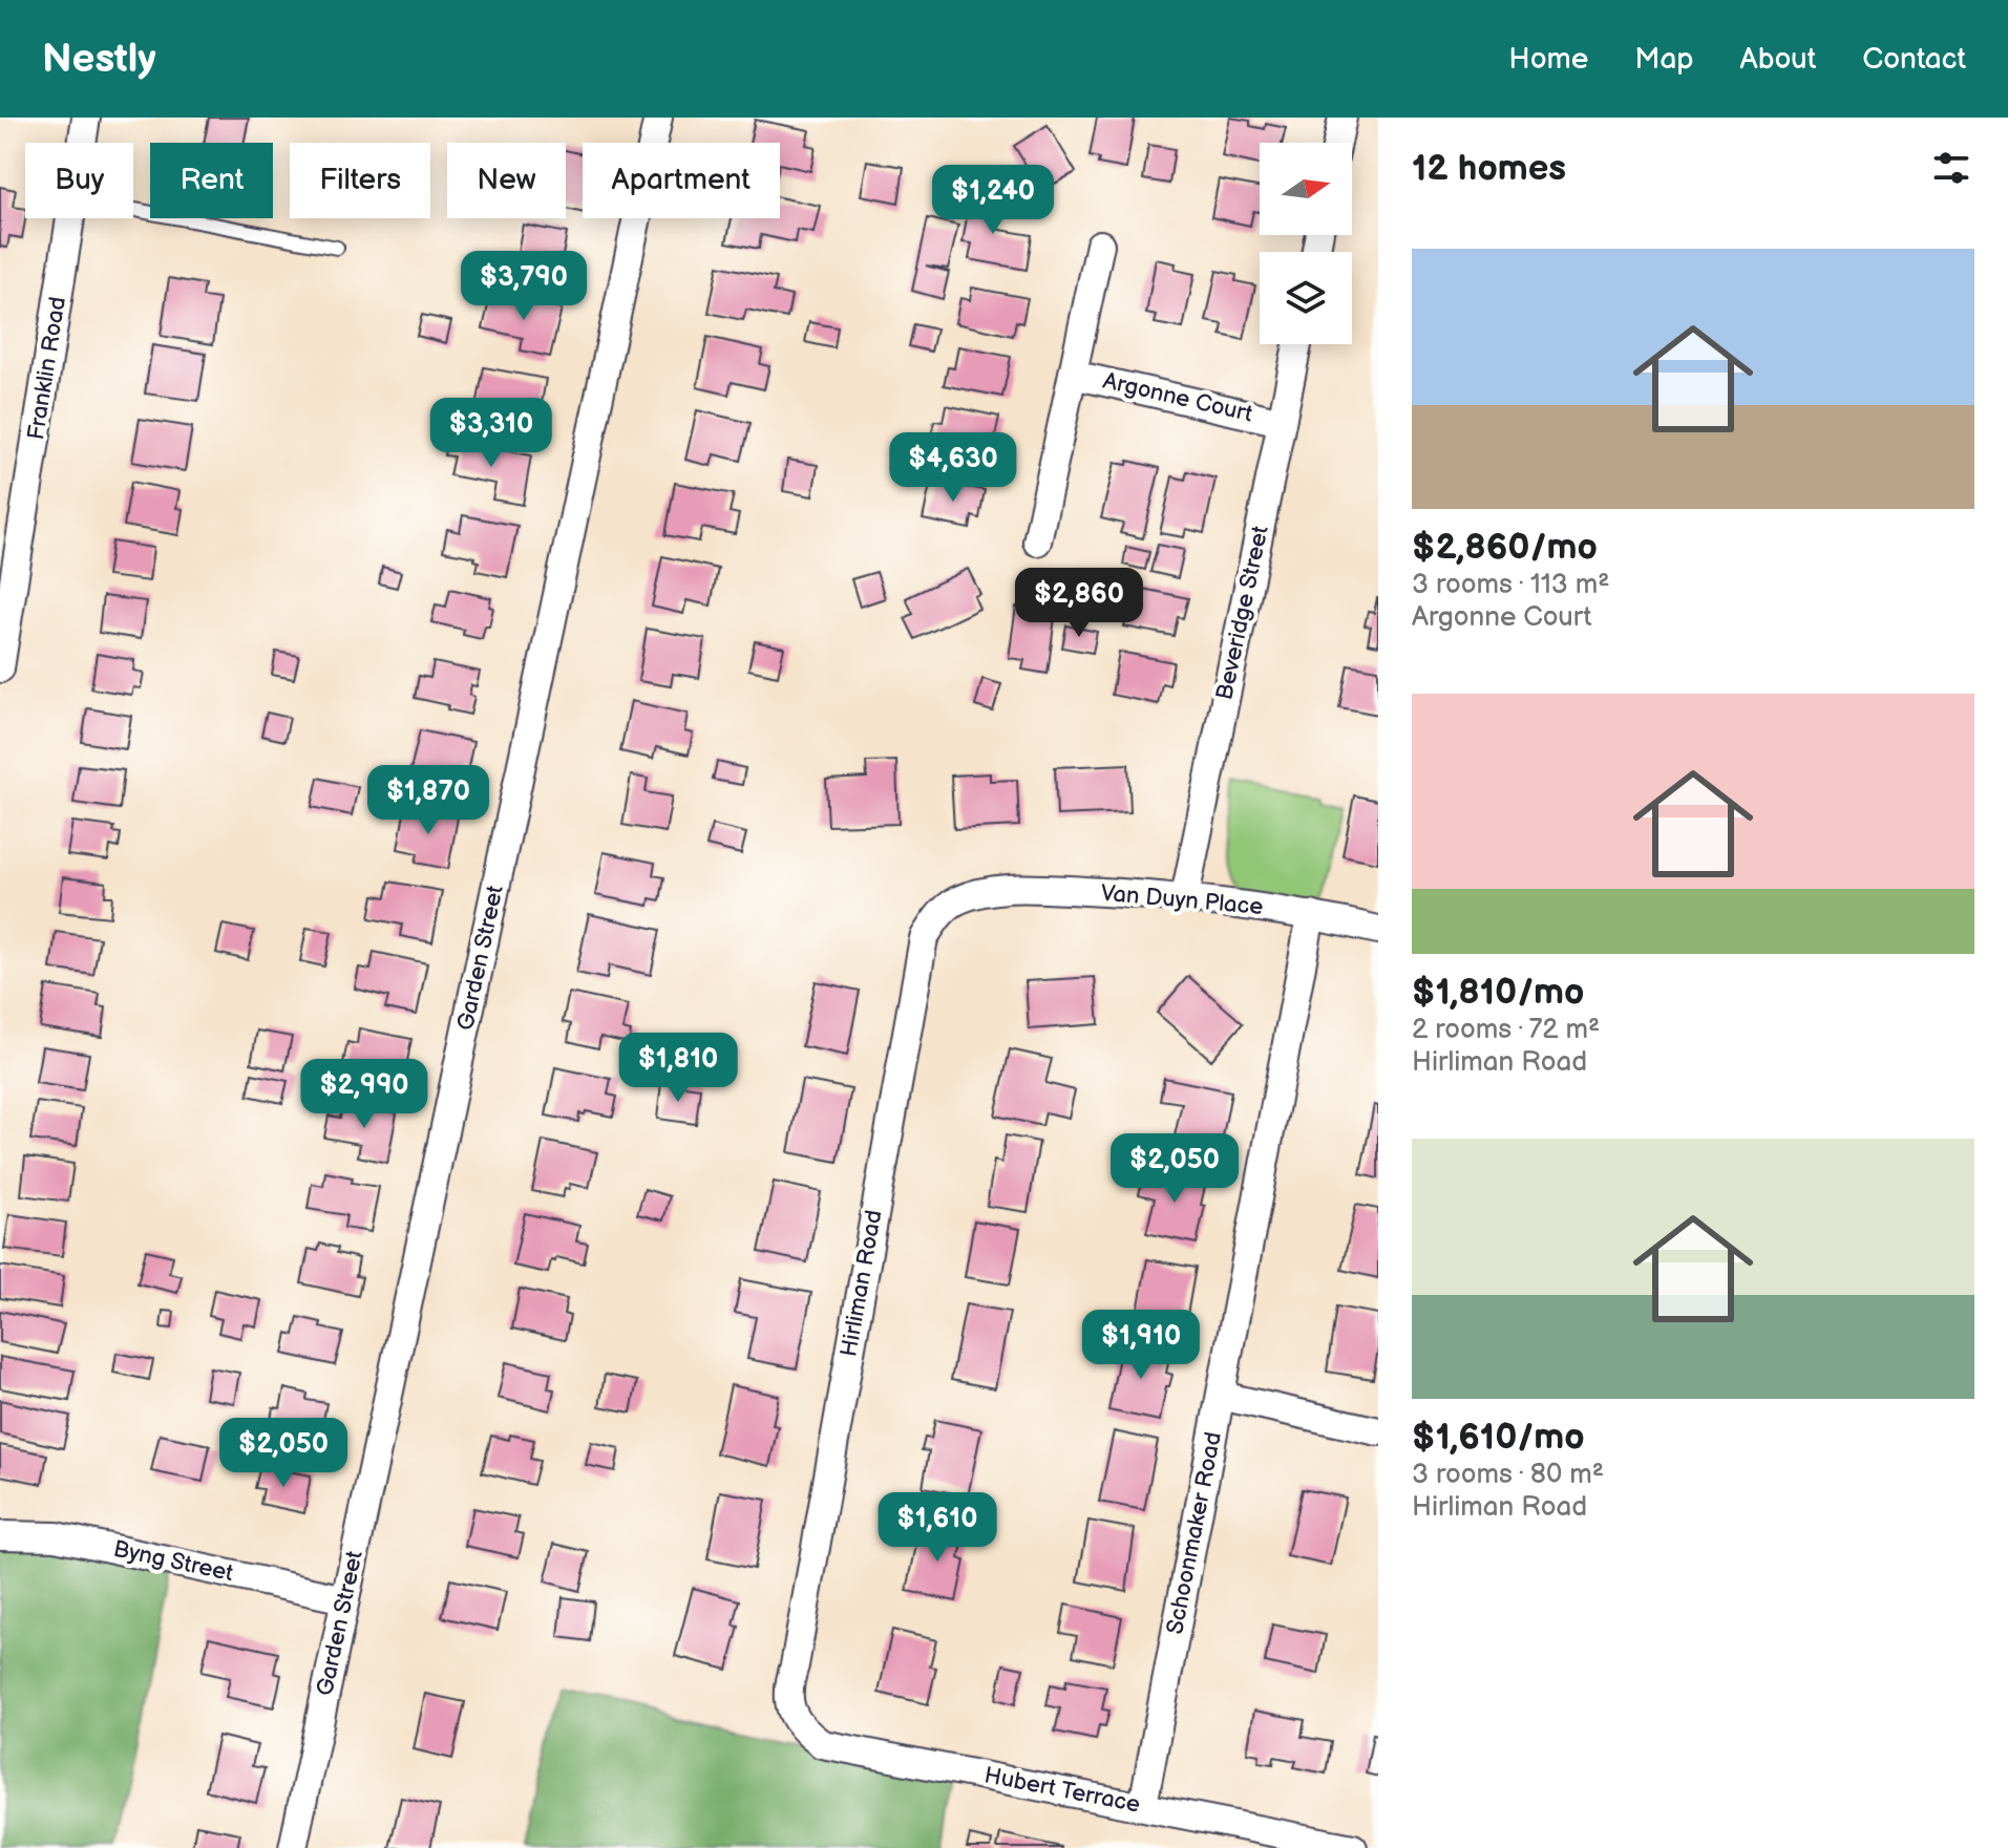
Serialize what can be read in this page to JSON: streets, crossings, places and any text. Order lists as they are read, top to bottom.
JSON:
{
  "streets": {
    "street": [
      "Franklin Road",
      "Argonne Court",
      "Beveridge Street",
      "Van Duyn Place",
      "Garden Street",
      "Hirliman Road",
      "Schoonmaker Road",
      "Byng Street",
      "Hubert Terrace"
    ]
  },
  "crossings": [
    ["Argonne Court", "Beveridge Street"],
    ["Beveridge Street", "Van Duyn Place"],
    ["Van Duyn Place", "Hirliman Road"],
    ["Van Duyn Place", "Schoonmaker Road"],
    ["Garden Street", "Byng Street"],
    ["Hirliman Road", "Hubert Terrace"],
    ["Schoonmaker Road", "Hubert Terrace"]
  ],
  "north": "right",
  "page": {
    "header": "Nestly",
    "nav": [
      "Home",
      "Map",
      "About",
      "Contact"
    ],
    "heading": "12 homes",
    "chip": [
      "Buy",
      "Rent",
      "Filters",
      "New",
      "Apartment"
    ],
    "price": [
      "$1,240",
      "$3,790",
      "$3,310",
      "$4,630",
      "$2,860",
      "$1,870",
      "$1,810",
      "$2,990",
      "$2,050",
      "$1,910",
      "$2,050",
      "$1,610"
    ],
    "list": [
      {
        "name": "$2,860/mo",
        "note": "3 rooms · 113 m² · Argonne Court"
      },
      {
        "name": "$1,810/mo",
        "note": "2 rooms · 72 m² · Hirliman Road"
      },
      {
        "name": "$1,610/mo",
        "note": "3 rooms · 80 m² · Hirliman Road"
      }
    ]
  }
}
